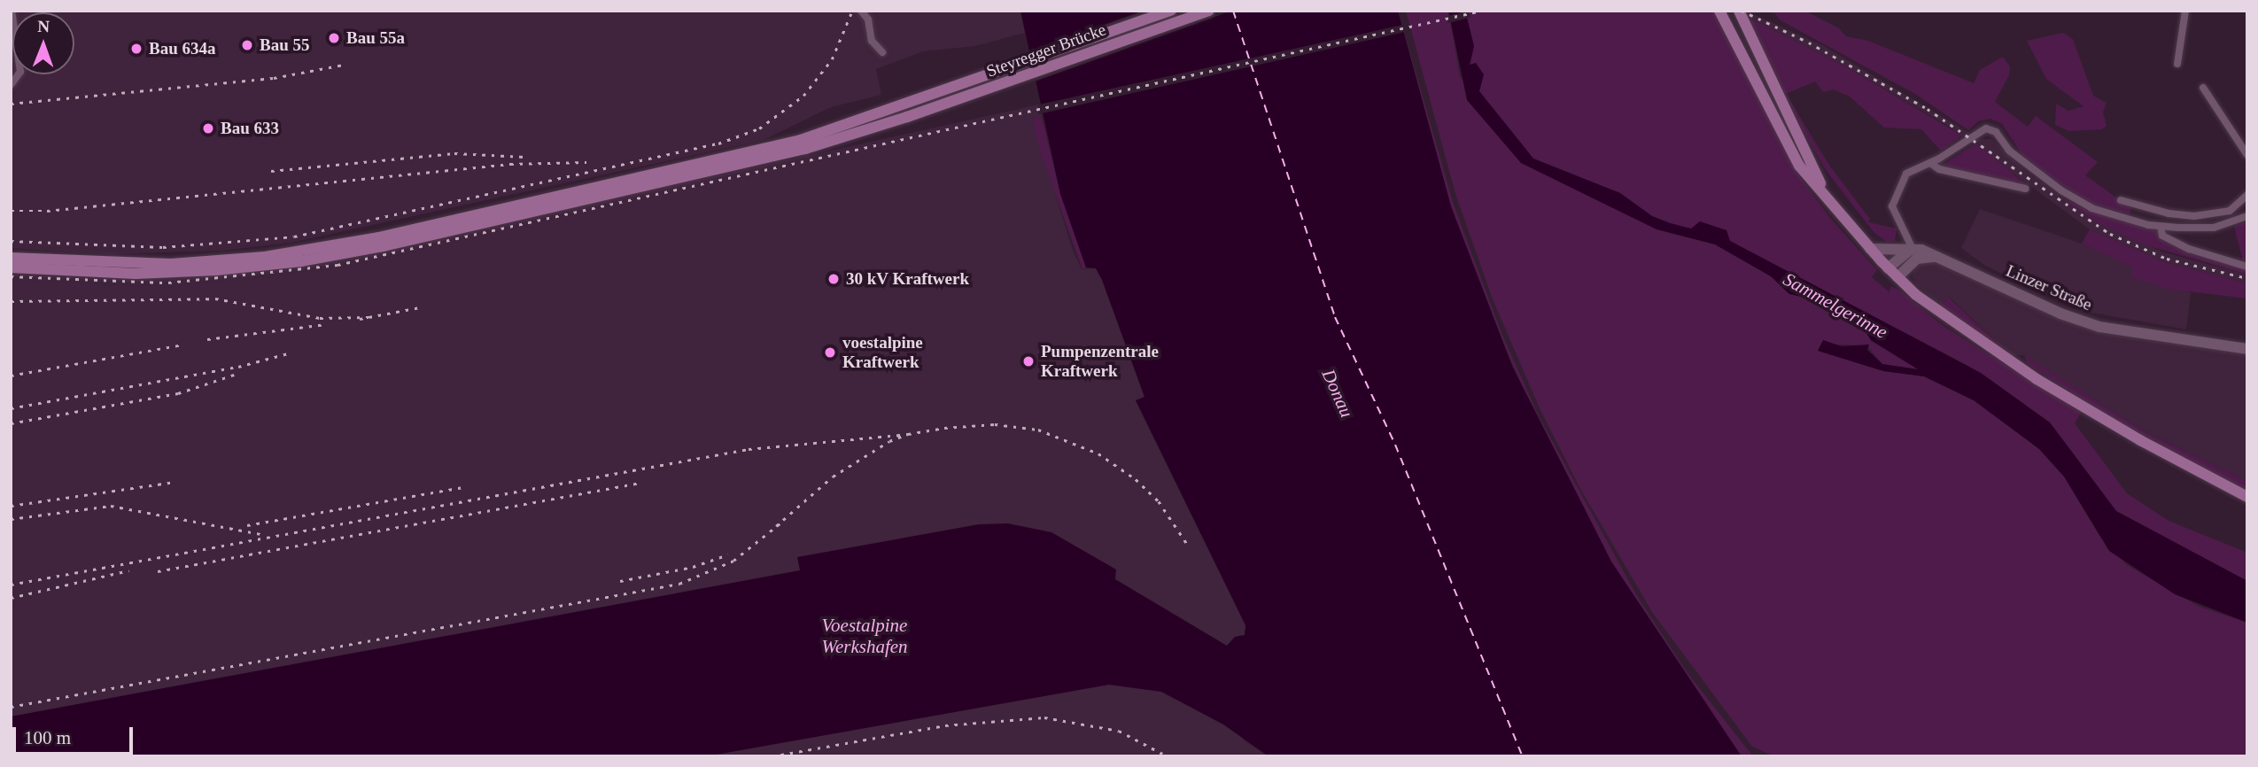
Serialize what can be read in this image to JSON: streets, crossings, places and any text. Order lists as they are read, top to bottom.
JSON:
{
  "streets": {
    "main road": ["Steyregger Brücke"],
    "street": ["Linzer Straße"]
  },
  "water": ["Sammelgerinne", "Donau", "Voestalpine Werkshafen"],
  "places": [
    "Bau 55a",
    "Bau 55",
    "Bau 634a",
    "Bau 633",
    "30 kV Kraftwerk",
    "voestalpine Kraftwerk",
    "Pumpenzentrale Kraftwerk"
  ],
  "scale_bar": "100 m",
  "north": "top"
}
